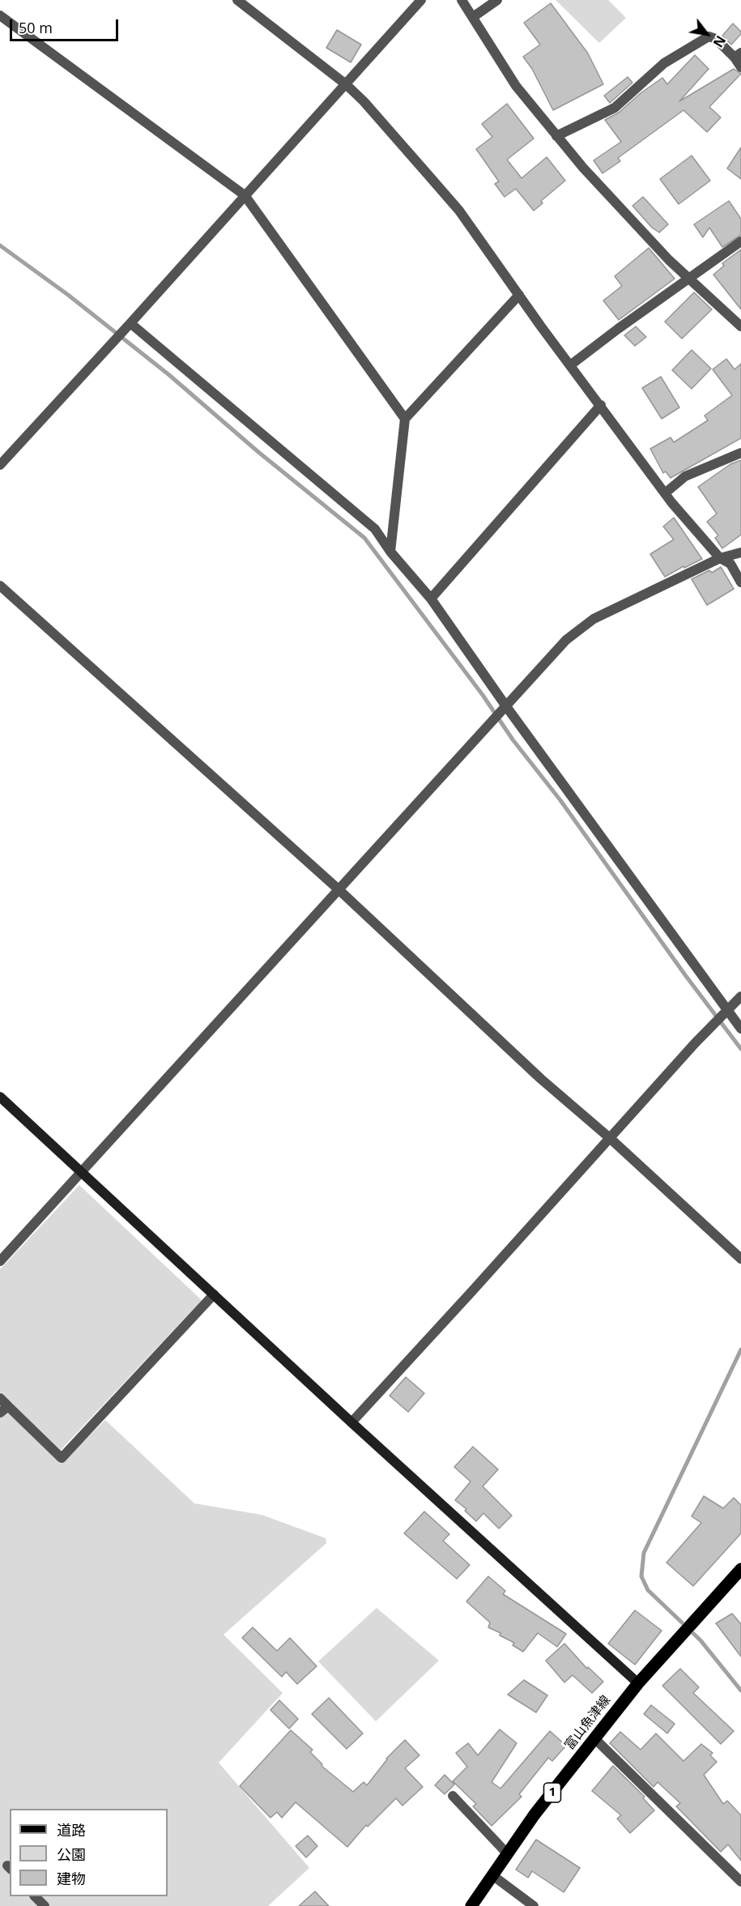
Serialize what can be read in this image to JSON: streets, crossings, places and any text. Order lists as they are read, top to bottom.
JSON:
{
  "streets": {
    "main road": ["富山魚津線", "1"]
  },
  "legend": ["道路", "公園", "建物"],
  "scale_bar": "50 m",
  "north": "bottom right"
}
